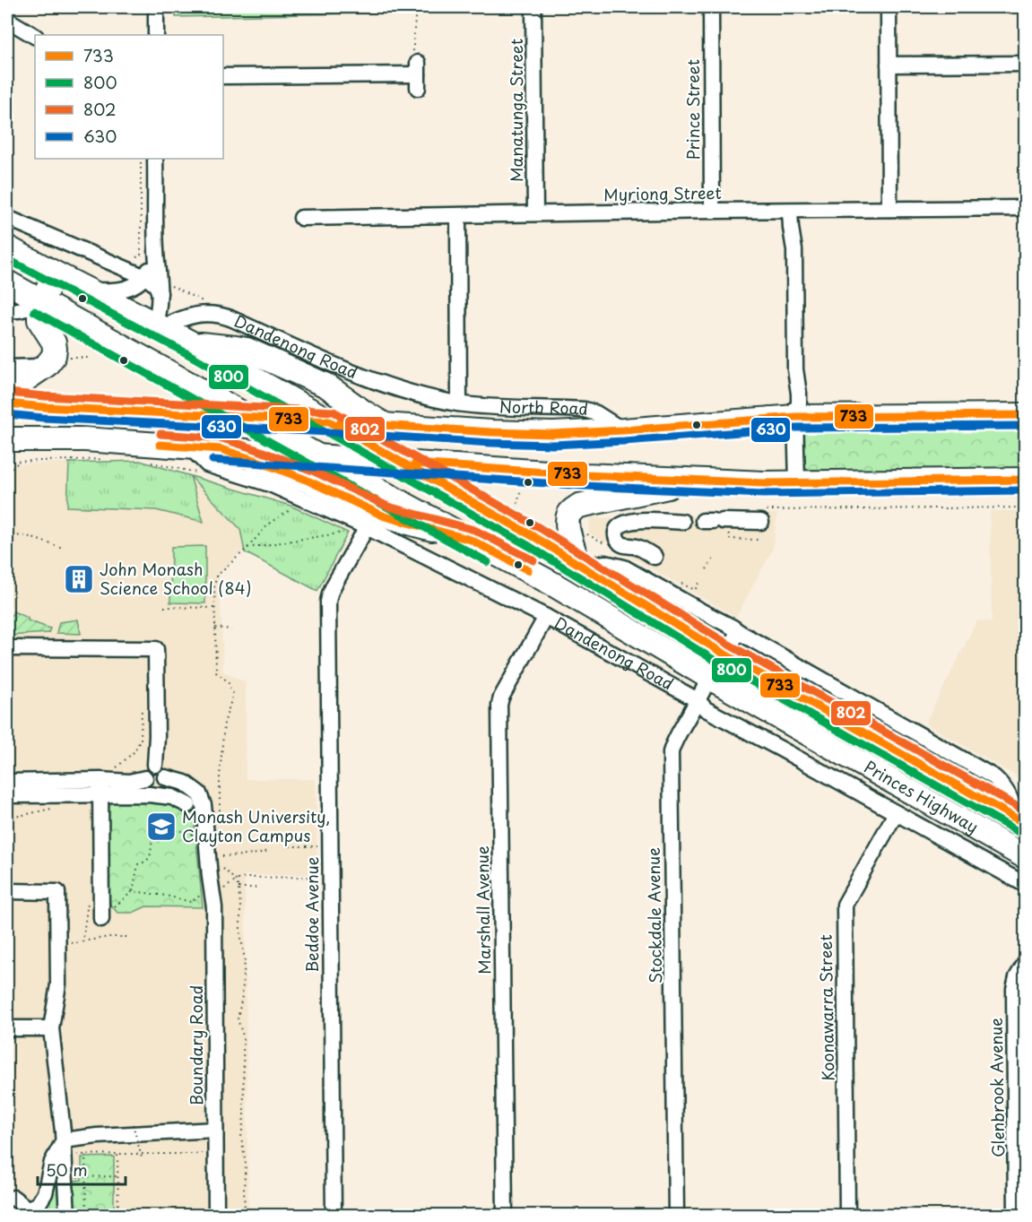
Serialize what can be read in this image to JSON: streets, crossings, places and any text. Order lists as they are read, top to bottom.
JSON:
{
  "streets": {
    "highway": ["North Road", "Princes Highway"],
    "street": [
      "Prince Street",
      "Manatunga Street",
      "Myriong Street",
      "Dandenong Road",
      "Marshall Avenue",
      "Beddoe Avenue",
      "Stockdale Avenue",
      "Koonawarra Street",
      "Boundary Road",
      "Glenbrook Avenue"
    ]
  },
  "crossings": [
    ["Prince Street", "Myriong Street"],
    ["Manatunga Street", "Myriong Street"],
    ["Dandenong Road", "North Road"],
    ["Dandenong Road", "Princes Highway"],
    ["Dandenong Road", "Marshall Avenue"],
    ["Dandenong Road", "Beddoe Avenue"],
    ["Dandenong Road", "Stockdale Avenue"],
    ["Dandenong Road", "Koonawarra Street"],
    ["North Road", "Princes Highway"],
    ["Princes Highway", "Stockdale Avenue"]
  ],
  "places": {
    "building": ["John Monash Science School (84)"],
    "school or university": ["Monash University, Clayton Campus"]
  },
  "lines": [
    "transit line 800",
    "transit line 802",
    "transit line 733",
    "transit line 630"
  ],
  "legend": [
    "733",
    "800",
    "802",
    "630"
  ],
  "scale_bar": "50 m"
}
